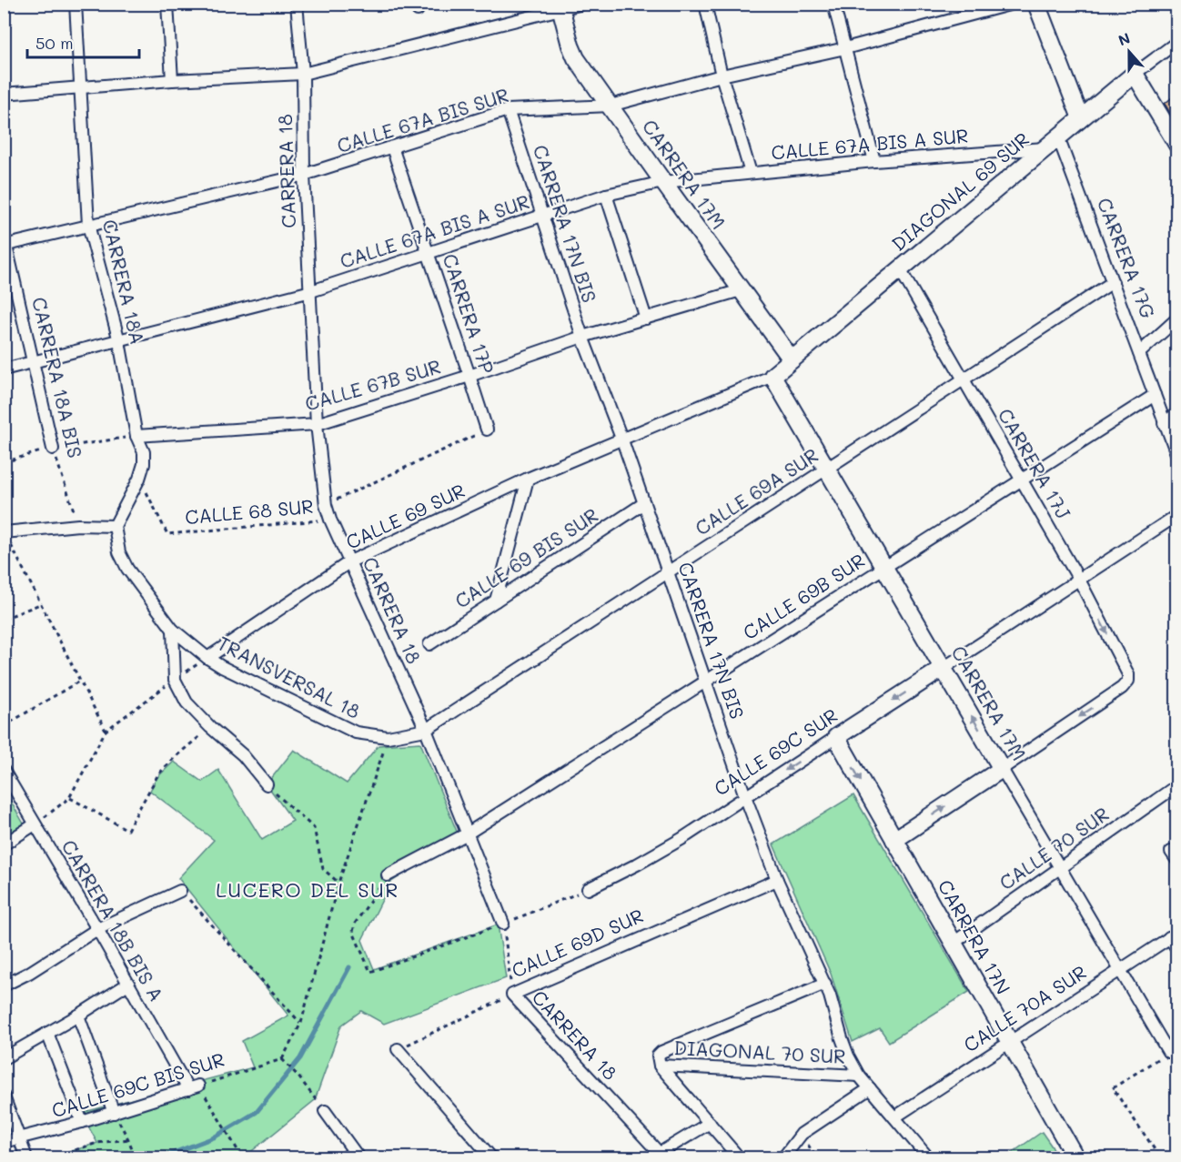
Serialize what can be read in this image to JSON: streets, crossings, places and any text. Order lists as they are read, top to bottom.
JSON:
{
  "streets": {
    "street": [
      "CALLE 67A BIS SUR",
      "CALLE 67A BIS A SUR",
      "CARRERA 18",
      "CARRERA 17M",
      "DIAGONAL 69 SUR",
      "CARRERA 17N BIS",
      "CARRERA 17G",
      "CARRERA 18A",
      "CARRERA 17P",
      "CARRERA 18A BIS",
      "CALLE 67B SUR",
      "CARRERA 17J",
      "CALLE 69A SUR",
      "CALLE 69 SUR",
      "CALLE 69 BIS SUR",
      "CALLE 69B SUR",
      "TRANSVERSAL 18",
      "CALLE 69C SUR",
      "CALLE 70 SUR",
      "CARRERA 18B BIS A",
      "CARRERA 17N",
      "CALLE 69D SUR",
      "CALLE 70A SUR",
      "DIAGONAL 70 SUR",
      "CALLE 69C BIS SUR"
    ],
    "path": ["CALLE 68 SUR"]
  },
  "crossings": [
    ["CALLE 67A BIS SUR", "CARRERA 18"],
    ["CALLE 67A BIS SUR", "CARRERA 17M"],
    ["CALLE 67A BIS SUR", "CARRERA 17N BIS"],
    ["CALLE 67A BIS SUR", "CARRERA 18A"],
    ["CALLE 67A BIS SUR", "CARRERA 17P"],
    ["CALLE 67A BIS SUR", "CARRERA 18A BIS"],
    ["CALLE 67A BIS A SUR", "CARRERA 18"],
    ["CALLE 67A BIS A SUR", "CARRERA 17M"],
    ["CALLE 67A BIS A SUR", "DIAGONAL 69 SUR"],
    ["CALLE 67A BIS A SUR", "CARRERA 17N BIS"],
    ["CALLE 67A BIS A SUR", "CARRERA 18A"],
    ["CALLE 67A BIS A SUR", "CARRERA 17P"],
    ["CALLE 67A BIS A SUR", "CARRERA 18A BIS"],
    ["CARRERA 18", "CALLE 67B SUR"],
    ["CARRERA 18", "CALLE 69A SUR"],
    ["CARRERA 18", "CALLE 68 SUR"],
    ["CARRERA 18", "CALLE 69 SUR"],
    ["CARRERA 18", "CALLE 69B SUR"],
    ["CARRERA 18", "CALLE 69D SUR"],
    ["CARRERA 17M", "DIAGONAL 69 SUR"],
    ["CARRERA 17M", "CALLE 67B SUR"],
    ["CARRERA 17M", "CARRERA 17J"],
    ["CARRERA 17M", "CALLE 69A SUR"],
    ["CARRERA 17M", "CALLE 69 SUR"],
    ["CARRERA 17M", "CALLE 69B SUR"],
    ["CARRERA 17M", "CALLE 69C SUR"],
    ["CARRERA 17M", "CALLE 70 SUR"],
    ["CARRERA 17M", "CALLE 70A SUR"],
    ["DIAGONAL 69 SUR", "CARRERA 17G"],
    ["DIAGONAL 69 SUR", "CARRERA 17J"],
    ["DIAGONAL 69 SUR", "CALLE 69 SUR"],
    ["CARRERA 17N BIS", "CALLE 67B SUR"],
    ["CARRERA 17N BIS", "CALLE 69A SUR"],
    ["CARRERA 17N BIS", "CALLE 69 SUR"],
    ["CARRERA 17N BIS", "CALLE 69 BIS SUR"],
    ["CARRERA 17N BIS", "CALLE 69B SUR"],
    ["CARRERA 17N BIS", "CALLE 69C SUR"],
    ["CARRERA 17N BIS", "CALLE 69D SUR"],
    ["CARRERA 17N BIS", "CALLE 70A SUR"],
    ["CARRERA 17N BIS", "DIAGONAL 70 SUR"],
    ["CARRERA 17G", "CALLE 69A SUR"],
    ["CARRERA 17G", "CALLE 69B SUR"],
    ["CARRERA 18A", "CALLE 67B SUR"],
    ["CARRERA 18A", "CALLE 68 SUR"],
    ["CARRERA 18A", "TRANSVERSAL 18"],
    ["CARRERA 17P", "CALLE 67B SUR"],
    ["CARRERA 17P", "CALLE 68 SUR"],
    ["CARRERA 17J", "CALLE 69A SUR"],
    ["CARRERA 17J", "CALLE 69B SUR"],
    ["CARRERA 17J", "CALLE 69C SUR"],
    ["CALLE 69A SUR", "TRANSVERSAL 18"],
    ["CALLE 69 SUR", "TRANSVERSAL 18"],
    ["CALLE 69C SUR", "CARRERA 17N"],
    ["CALLE 70 SUR", "CARRERA 17N"],
    ["CARRERA 18B BIS A", "CALLE 69C BIS SUR"],
    ["CARRERA 17N", "CALLE 70A SUR"]
  ],
  "districts": ["LUCERO DEL SUR"],
  "scale_bar": "50 m",
  "north": "top"
}
